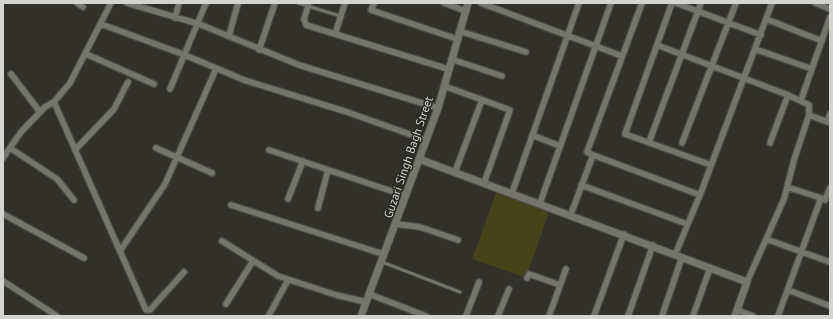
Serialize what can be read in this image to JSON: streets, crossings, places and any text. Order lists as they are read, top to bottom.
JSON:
{
  "streets": {
    "street": ["Guzari Singh Bagh Street"]
  }
}
